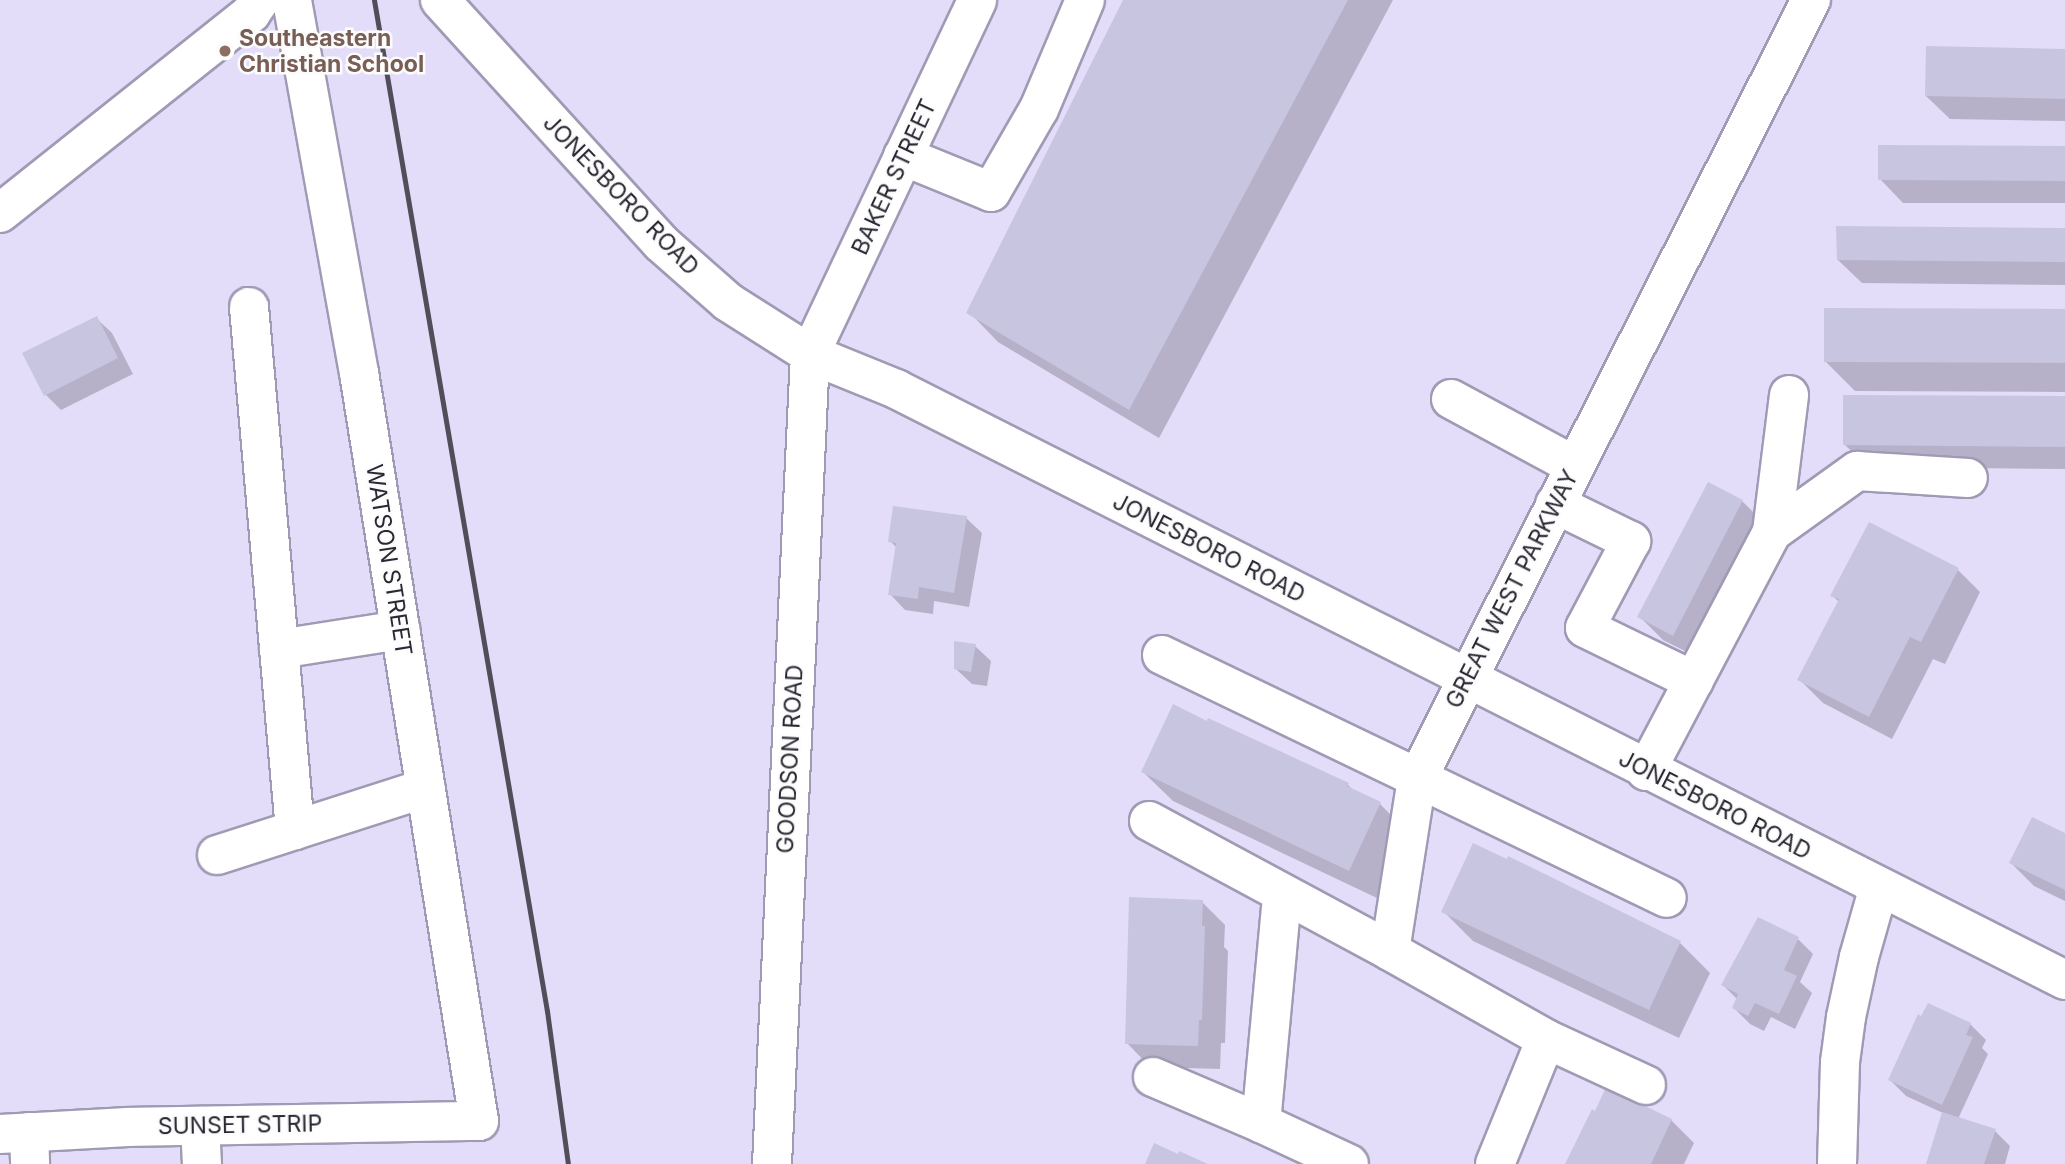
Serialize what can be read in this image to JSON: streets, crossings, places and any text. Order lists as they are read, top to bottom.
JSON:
{
  "streets": {
    "street": [
      "BAKER STREET",
      "JONESBORO ROAD",
      "WATSON STREET",
      "GREAT WEST PARKWAY",
      "GOODSON ROAD",
      "SUNSET STRIP"
    ]
  },
  "crossings": [
    ["BAKER STREET", "JONESBORO ROAD"],
    ["BAKER STREET", "GOODSON ROAD"],
    ["JONESBORO ROAD", "GREAT WEST PARKWAY"],
    ["JONESBORO ROAD", "GOODSON ROAD"],
    ["WATSON STREET", "SUNSET STRIP"]
  ],
  "places": ["Southeastern Christian School"]
}
